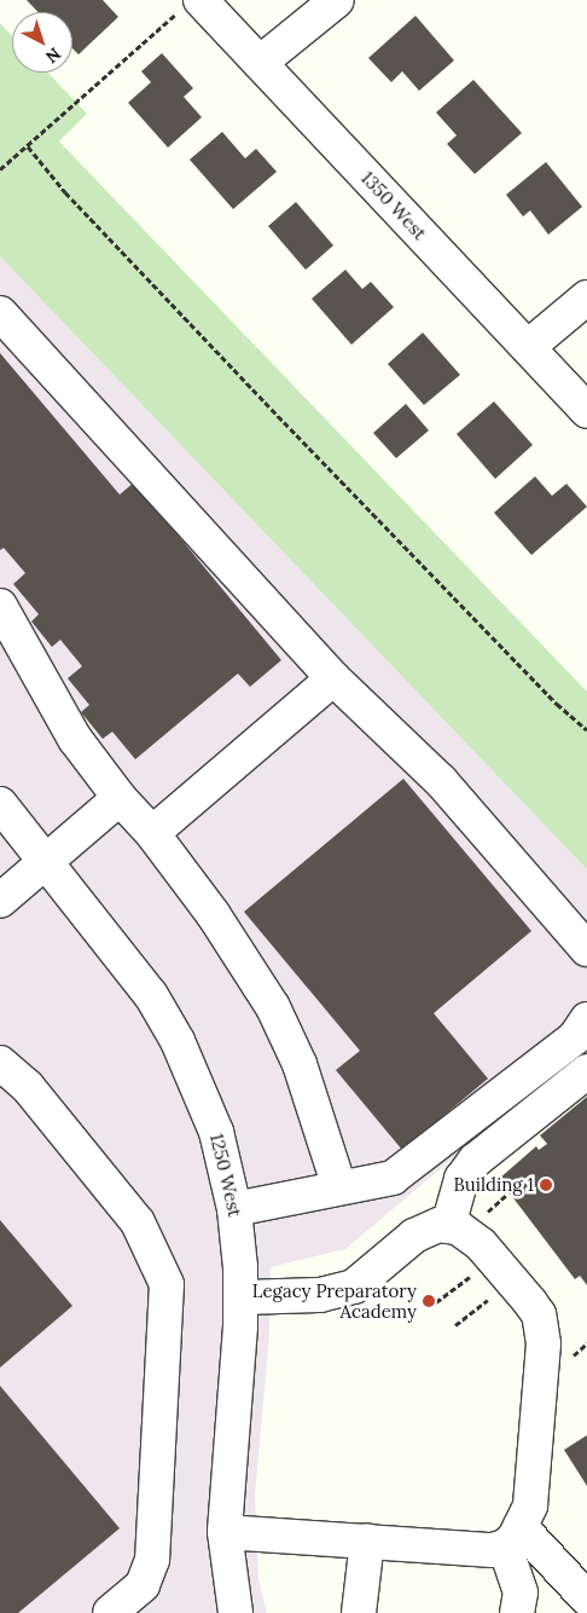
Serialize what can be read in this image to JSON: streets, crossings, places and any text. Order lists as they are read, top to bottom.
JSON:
{
  "streets": {
    "street": ["1350 West", "1250 West"]
  },
  "places": ["Building 1", "Legacy Preparatory Academy"],
  "north": "bottom right"
}
